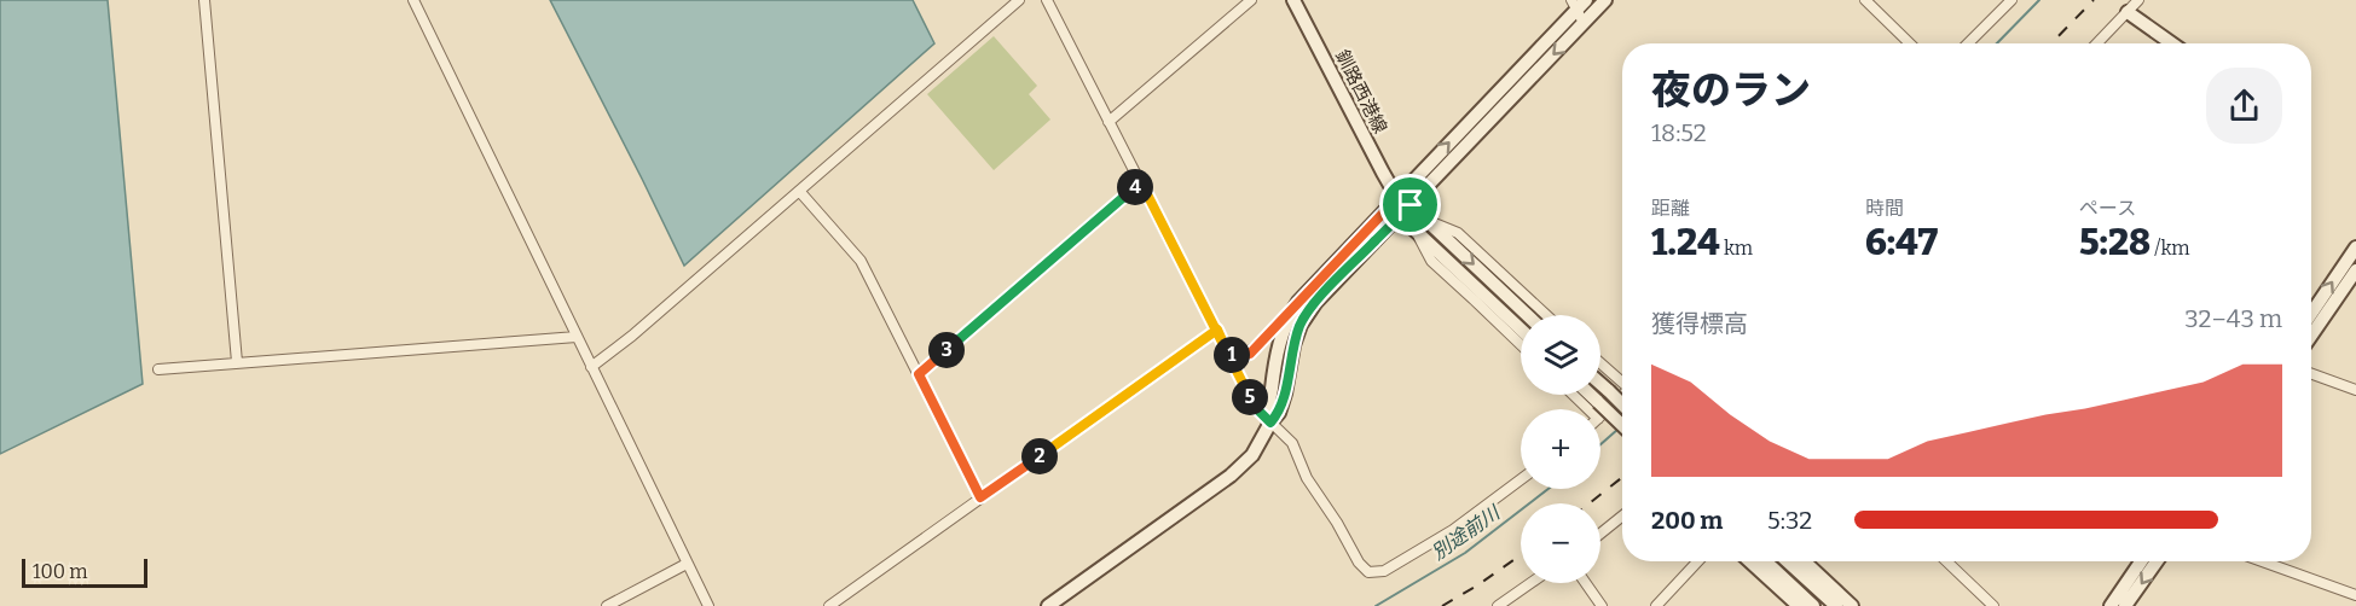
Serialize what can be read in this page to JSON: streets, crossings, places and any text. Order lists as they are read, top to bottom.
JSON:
{
  "streets": {
    "street": ["釧路西港線"]
  },
  "water": ["別途前川"],
  "scale_bar": "100 m",
  "page": {
    "heading": ["夜のラン", "18:52"],
    "stats": [
      ["距離", "1.24 km"],
      ["時間", "6:47"],
      ["ペース", "5:28 /km"]
    ],
    "pins": [
      "4",
      "3",
      "1",
      "5",
      "2"
    ],
    "chart": ["獲得標高", "32–43 m"],
    "map_buttons": ["+", "−"],
    "list": [
      {
        "name": "200 m",
        "note": "5:32"
      }
    ],
    "scale": "100 m"
  }
}
